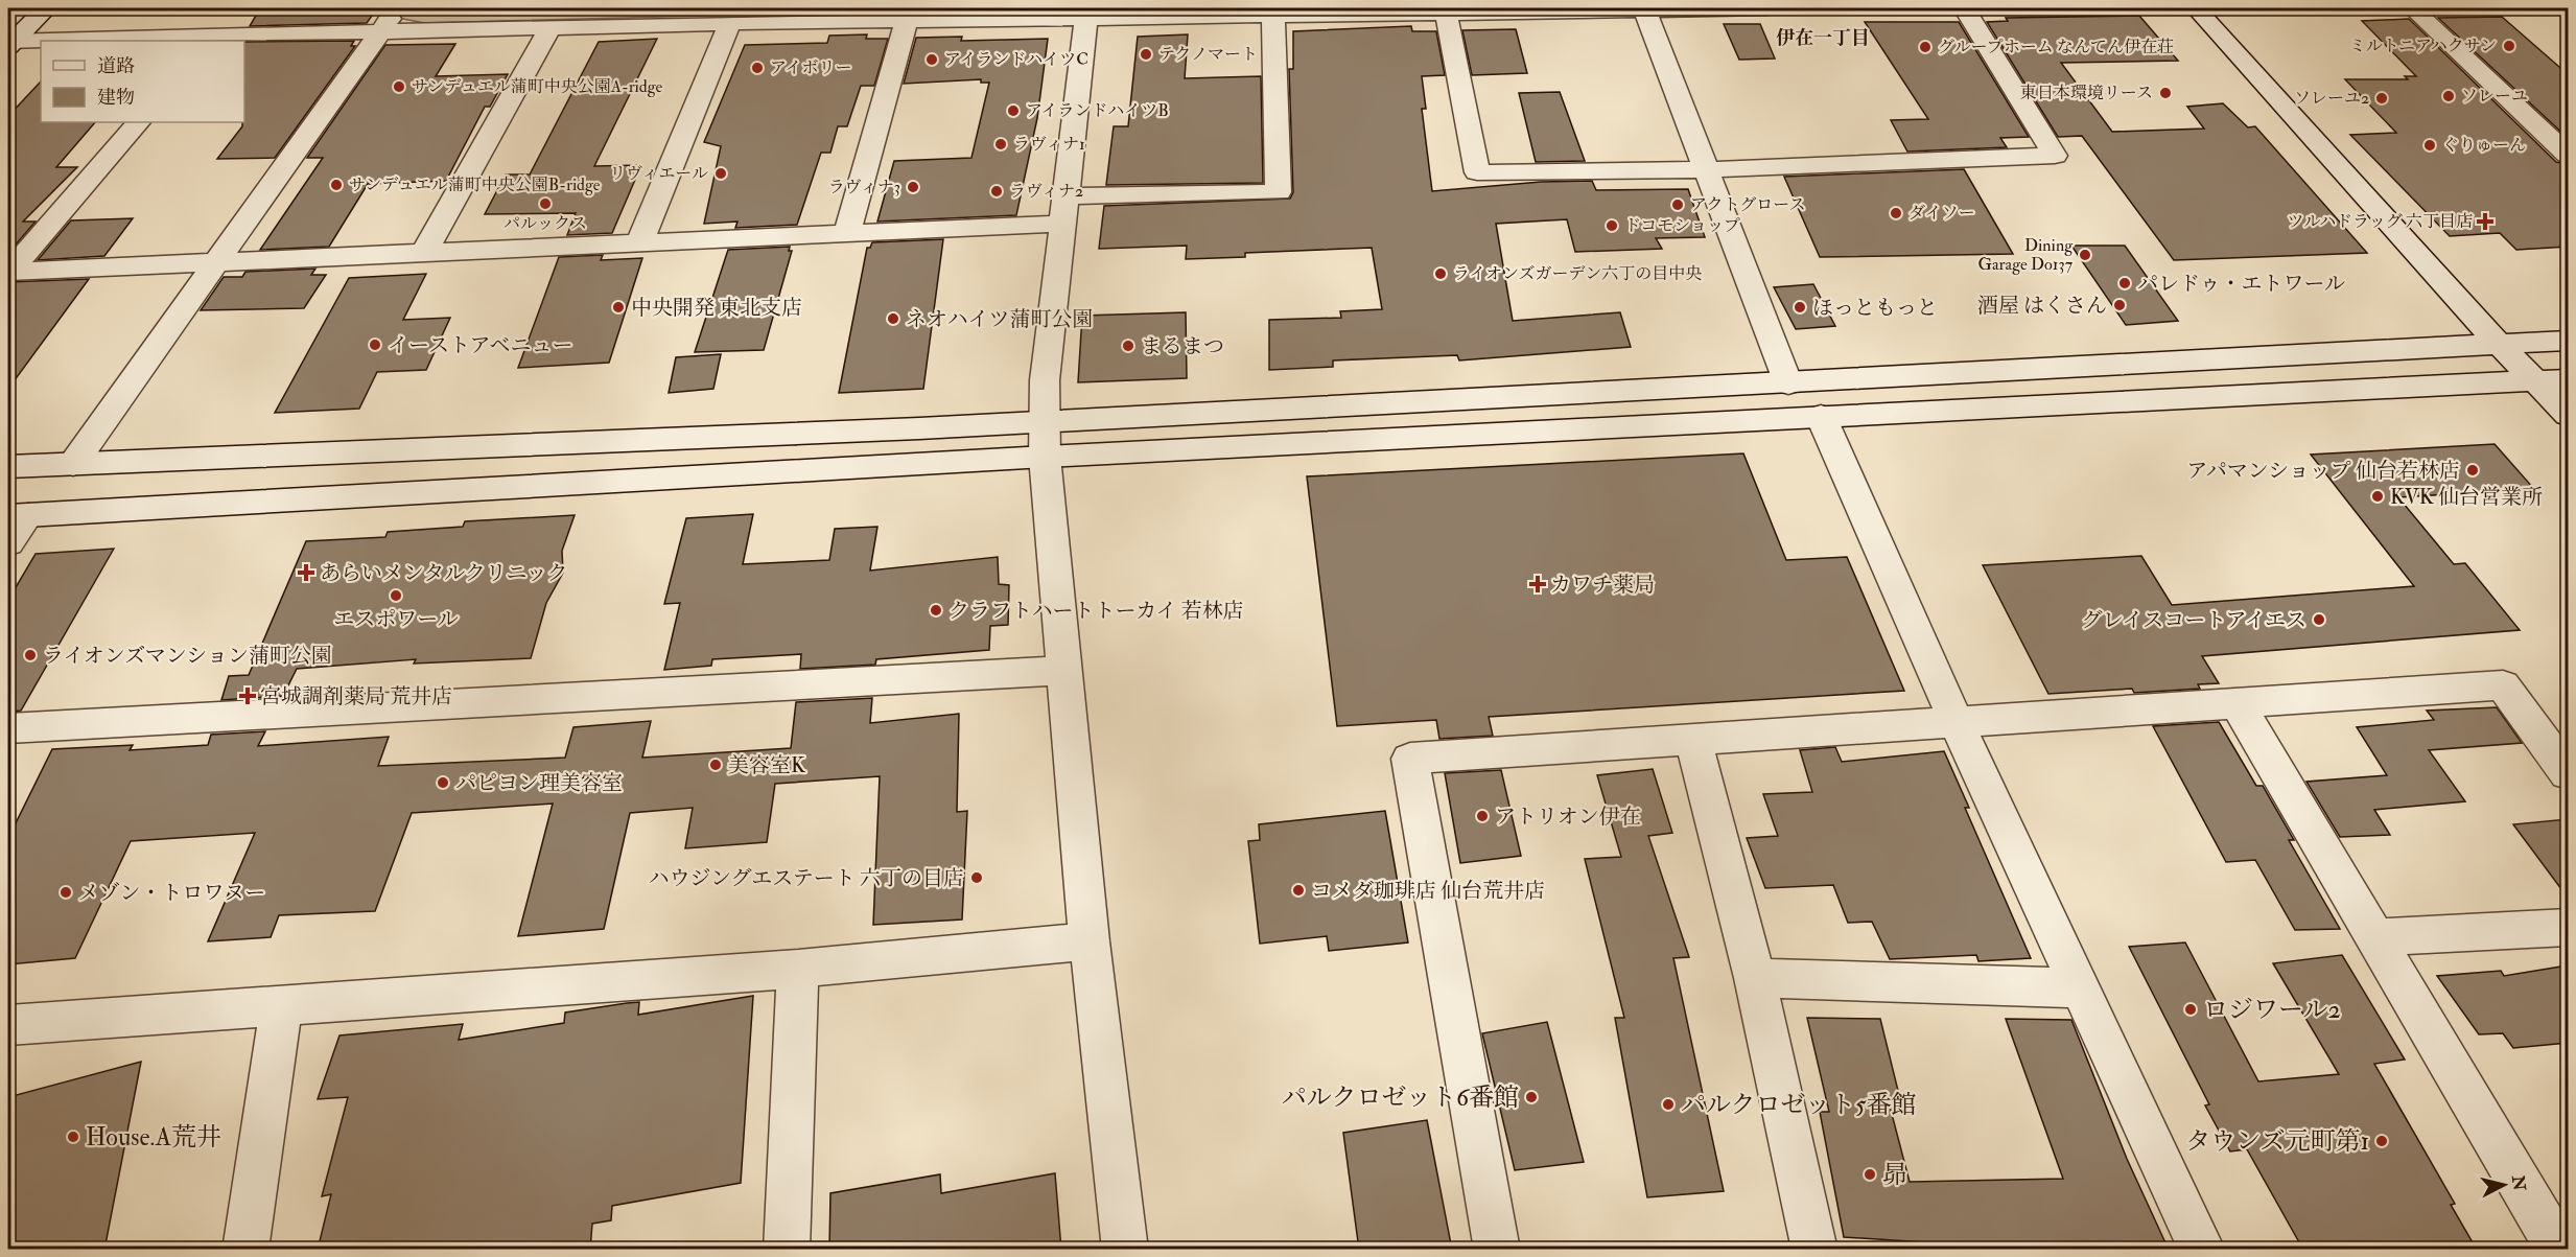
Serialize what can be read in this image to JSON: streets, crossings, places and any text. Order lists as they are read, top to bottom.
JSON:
{
  "districts": ["伊在一丁目"],
  "places": {
    "other": [
      "ミルトニアハクサン",
      "グループホーム なんてん伊在荘",
      "テクノマート",
      "アイランドハイツC",
      "アイボリー",
      "サンデュエル蒲町中央公園A-ridge",
      "東日本環境リース",
      "ソレーユ",
      "ソレーユ2",
      "アイランドハイツB",
      "ラヴィナ1",
      "ぐりゅーん",
      "リヴィエール",
      "サンデュエル蒲町中央公園B-ridge",
      "ラヴィナ3",
      "ラヴィナ2",
      "パルックス",
      "アクトグロース",
      "ダイソー",
      "ドコモショップ",
      "Dining Garage Do137",
      "ライオンズガーデン六丁の目中央",
      "パレドゥ・エトワール",
      "酒屋 はくさん",
      "中央開発 東北支店",
      "ほっともっと",
      "ネオハイツ蒲町公園",
      "イーストアベニュー",
      "まるまつ",
      "アパマンショップ 仙台若林店",
      "KVK 仙台営業所",
      "エスポワール",
      "クラフトハートトーカイ 若林店",
      "グレイスコートアイエス",
      "ライオンズマンション蒲町公園",
      "美容室K",
      "パピヨン理美容室",
      "アトリオン伊在",
      "ハウジングエステート 六丁の目店",
      "コメダ珈琲店 仙台荒井店",
      "メゾン・トロワヌー",
      "ロジワール2",
      "パルクロゼット6番館",
      "パルクロゼット5番館",
      "House.A荒井",
      "タウンズ元町第1",
      "昴"
    ],
    "health": [
      "ツルハドラッグ 六丁目店",
      "あらいメンタルクリニック",
      "カワチ薬局",
      "宮城調剤薬局 荒井店"
    ]
  },
  "legend": ["道路", "建物"],
  "north": "right"
}
